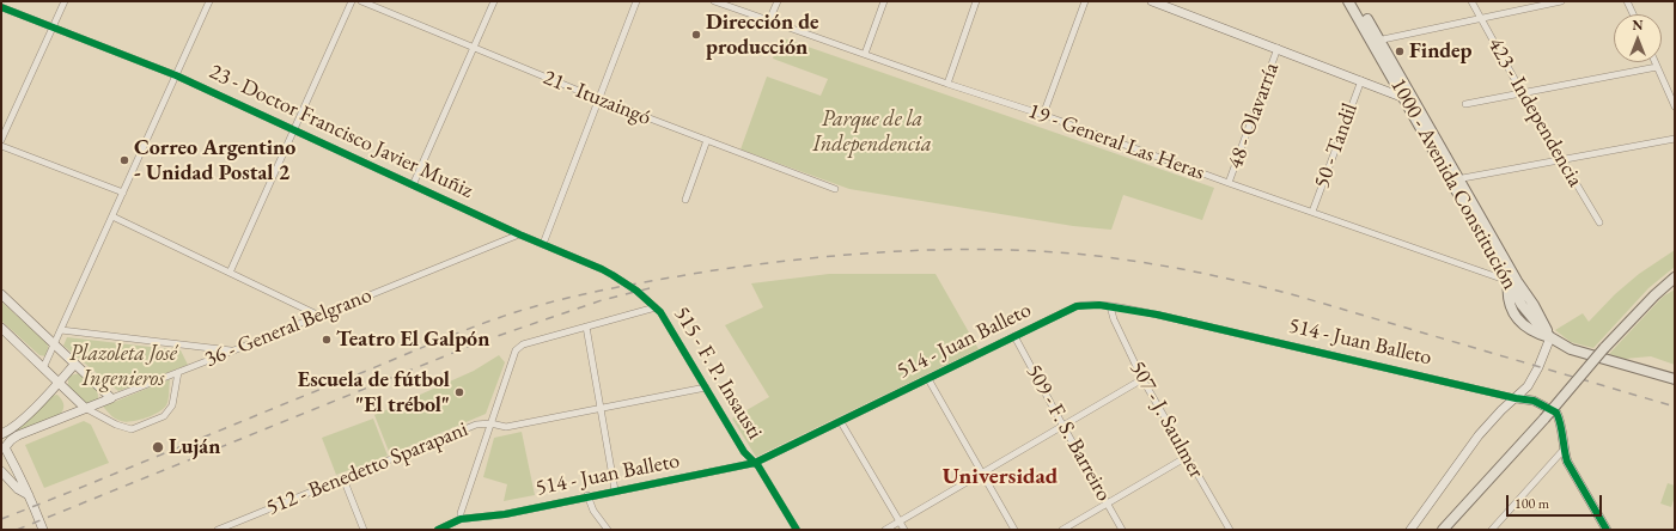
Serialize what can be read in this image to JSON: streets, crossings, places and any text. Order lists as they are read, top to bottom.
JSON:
{
  "streets": {
    "main road": ["1000 - Avenida Constitución"],
    "street": [
      "21 - Ituzaingó",
      "423 - Independencia",
      "48 - Olavarría",
      "23 - Doctor Francisco Javier Muñiz",
      "19 - General Las Heras",
      "50 - Tandil",
      "36 - General Belgrano",
      "514 - Juan Balleto",
      "515 - F. P. Insausti",
      "507 - J. Saulmer",
      "509 - F. S. Barreiro",
      "512 - Benedetto Sparapani"
    ]
  },
  "crossings": [
    ["48 - Olavarría", "19 - General Las Heras"],
    ["23 - Doctor Francisco Javier Muñiz", "36 - General Belgrano"],
    ["23 - Doctor Francisco Javier Muñiz", "515 - F. P. Insausti"],
    ["19 - General Las Heras", "50 - Tandil"],
    ["19 - General Las Heras", "1000 - Avenida Constitución"],
    ["514 - Juan Balleto", "515 - F. P. Insausti"],
    ["514 - Juan Balleto", "507 - J. Saulmer"],
    ["514 - Juan Balleto", "509 - F. S. Barreiro"],
    ["515 - F. P. Insausti", "512 - Benedetto Sparapani"]
  ],
  "districts": ["Universidad"],
  "parks": ["Parque de la Independencia", "Plazoleta José Ingenieros"],
  "places": [
    "Dirección de producción",
    "Findep",
    "Correo Argentino - Unidad Postal 2",
    "Teatro El Galpón",
    "Escuela de fútbol \"El trébol\"",
    "Luján"
  ],
  "scale_bar": "100 m",
  "north": "top"
}
